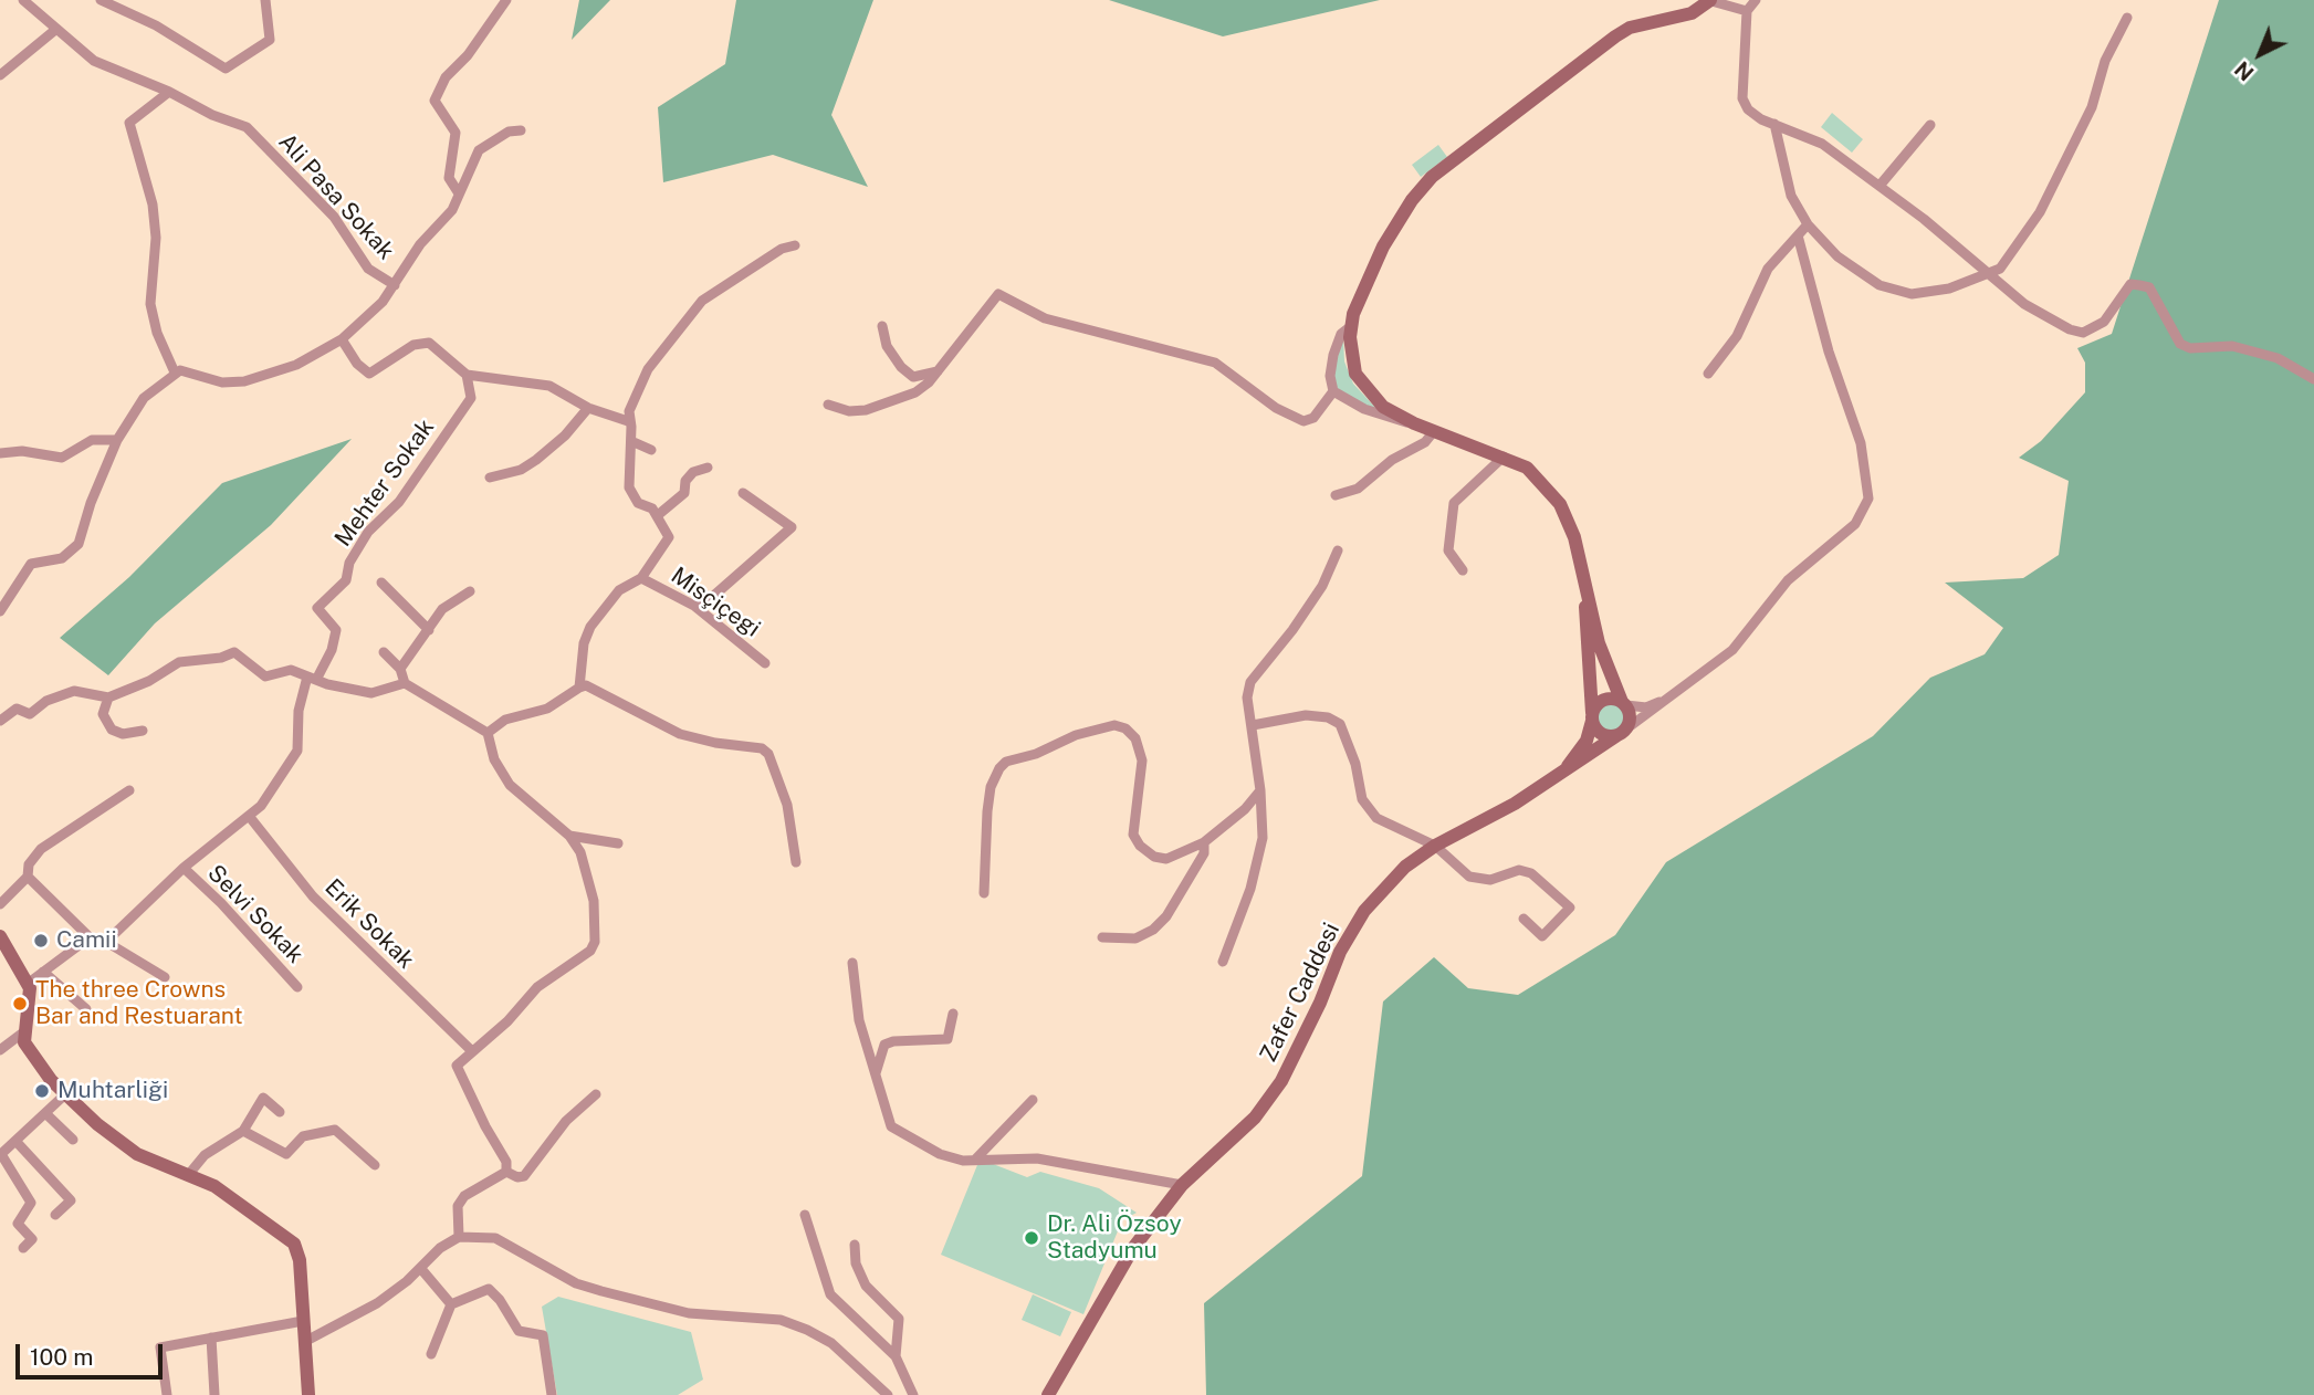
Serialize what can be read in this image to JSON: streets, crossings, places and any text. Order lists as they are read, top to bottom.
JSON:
{
  "streets": {
    "street": [
      "Ali Pasa Sokak",
      "Mehter Sokak",
      "Misçiçegi",
      "Selvi Sokak",
      "Erik Sokak",
      "Zafer Caddesi"
    ]
  },
  "places": [
    "Camii",
    "The three Crowns Bar and Restuarant",
    "Muhtarliği",
    "Dr. Ali Özsoy Stadyumu"
  ],
  "scale_bar": "100 m",
  "north": "bottom left"
}
